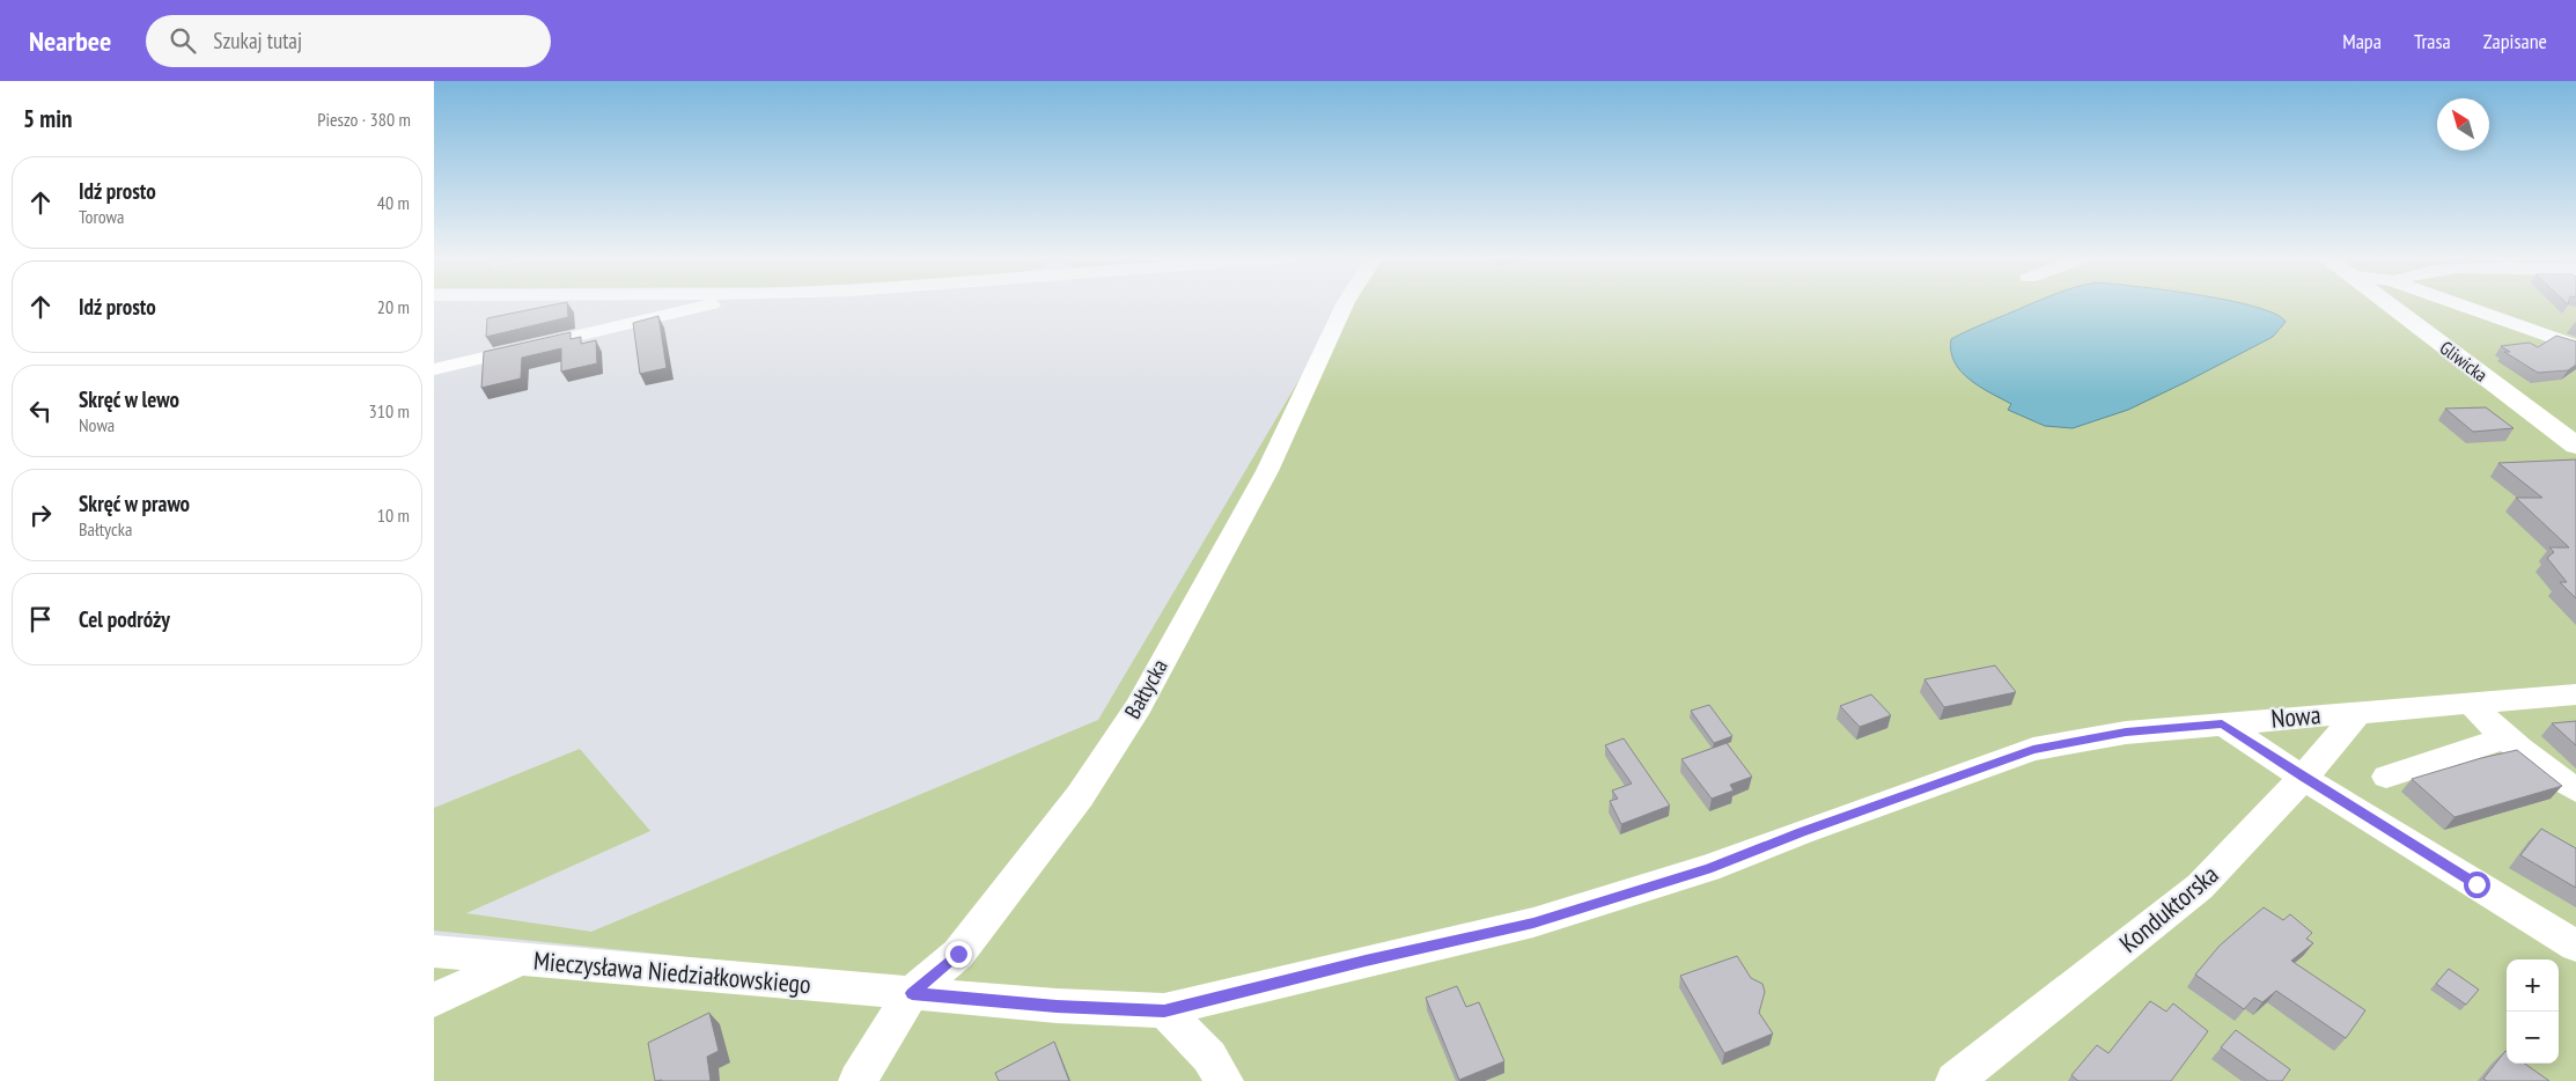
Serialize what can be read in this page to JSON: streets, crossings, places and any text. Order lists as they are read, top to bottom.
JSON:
{
  "streets": {
    "main road": ["Gliwicka"],
    "street": [
      "Bałtycka",
      "Nowa",
      "Konduktorska",
      "Mieczysława Niedziałkowskiego"
    ]
  },
  "crossings": [
    ["Bałtycka", "Nowa"],
    ["Bałtycka", "Mieczysława Niedziałkowskiego"],
    ["Nowa", "Konduktorska"],
    ["Nowa", "Mieczysława Niedziałkowskiego"]
  ],
  "north": "top left",
  "page": {
    "header": "Nearbee",
    "search": "Szukaj tutaj",
    "nav": ["Mapa", "Trasa", "Zapisane"],
    "heading": ["5 min", "Pieszo · 380 m"],
    "list": [
      ["Idź prosto", "Torowa", "40 m"],
      ["Idź prosto", "20 m"],
      ["Skręć w lewo", "Nowa", "310 m"],
      ["Skręć w prawo", "Bałtycka", "10 m"],
      "Cel podróży"
    ],
    "map_buttons": ["+", "−"]
  }
}
